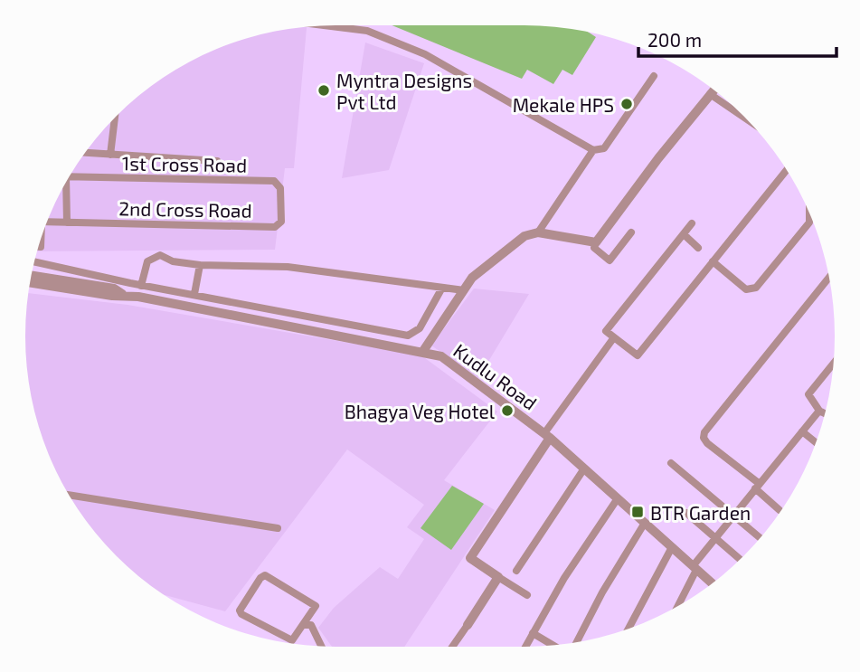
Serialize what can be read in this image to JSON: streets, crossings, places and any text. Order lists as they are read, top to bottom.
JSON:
{
  "streets": {
    "street": ["1st Cross Road", "2nd Cross Road", "Kudlu Road"]
  },
  "crossings": [
    ["1st Cross Road", "2nd Cross Road"]
  ],
  "places": {
    "other": ["Myntra Designs Pvt Ltd", "Mekale HPS", "Bhagya Veg Hotel"],
    "transit": ["BTR Garden"]
  },
  "scale_bar": "200 m"
}
